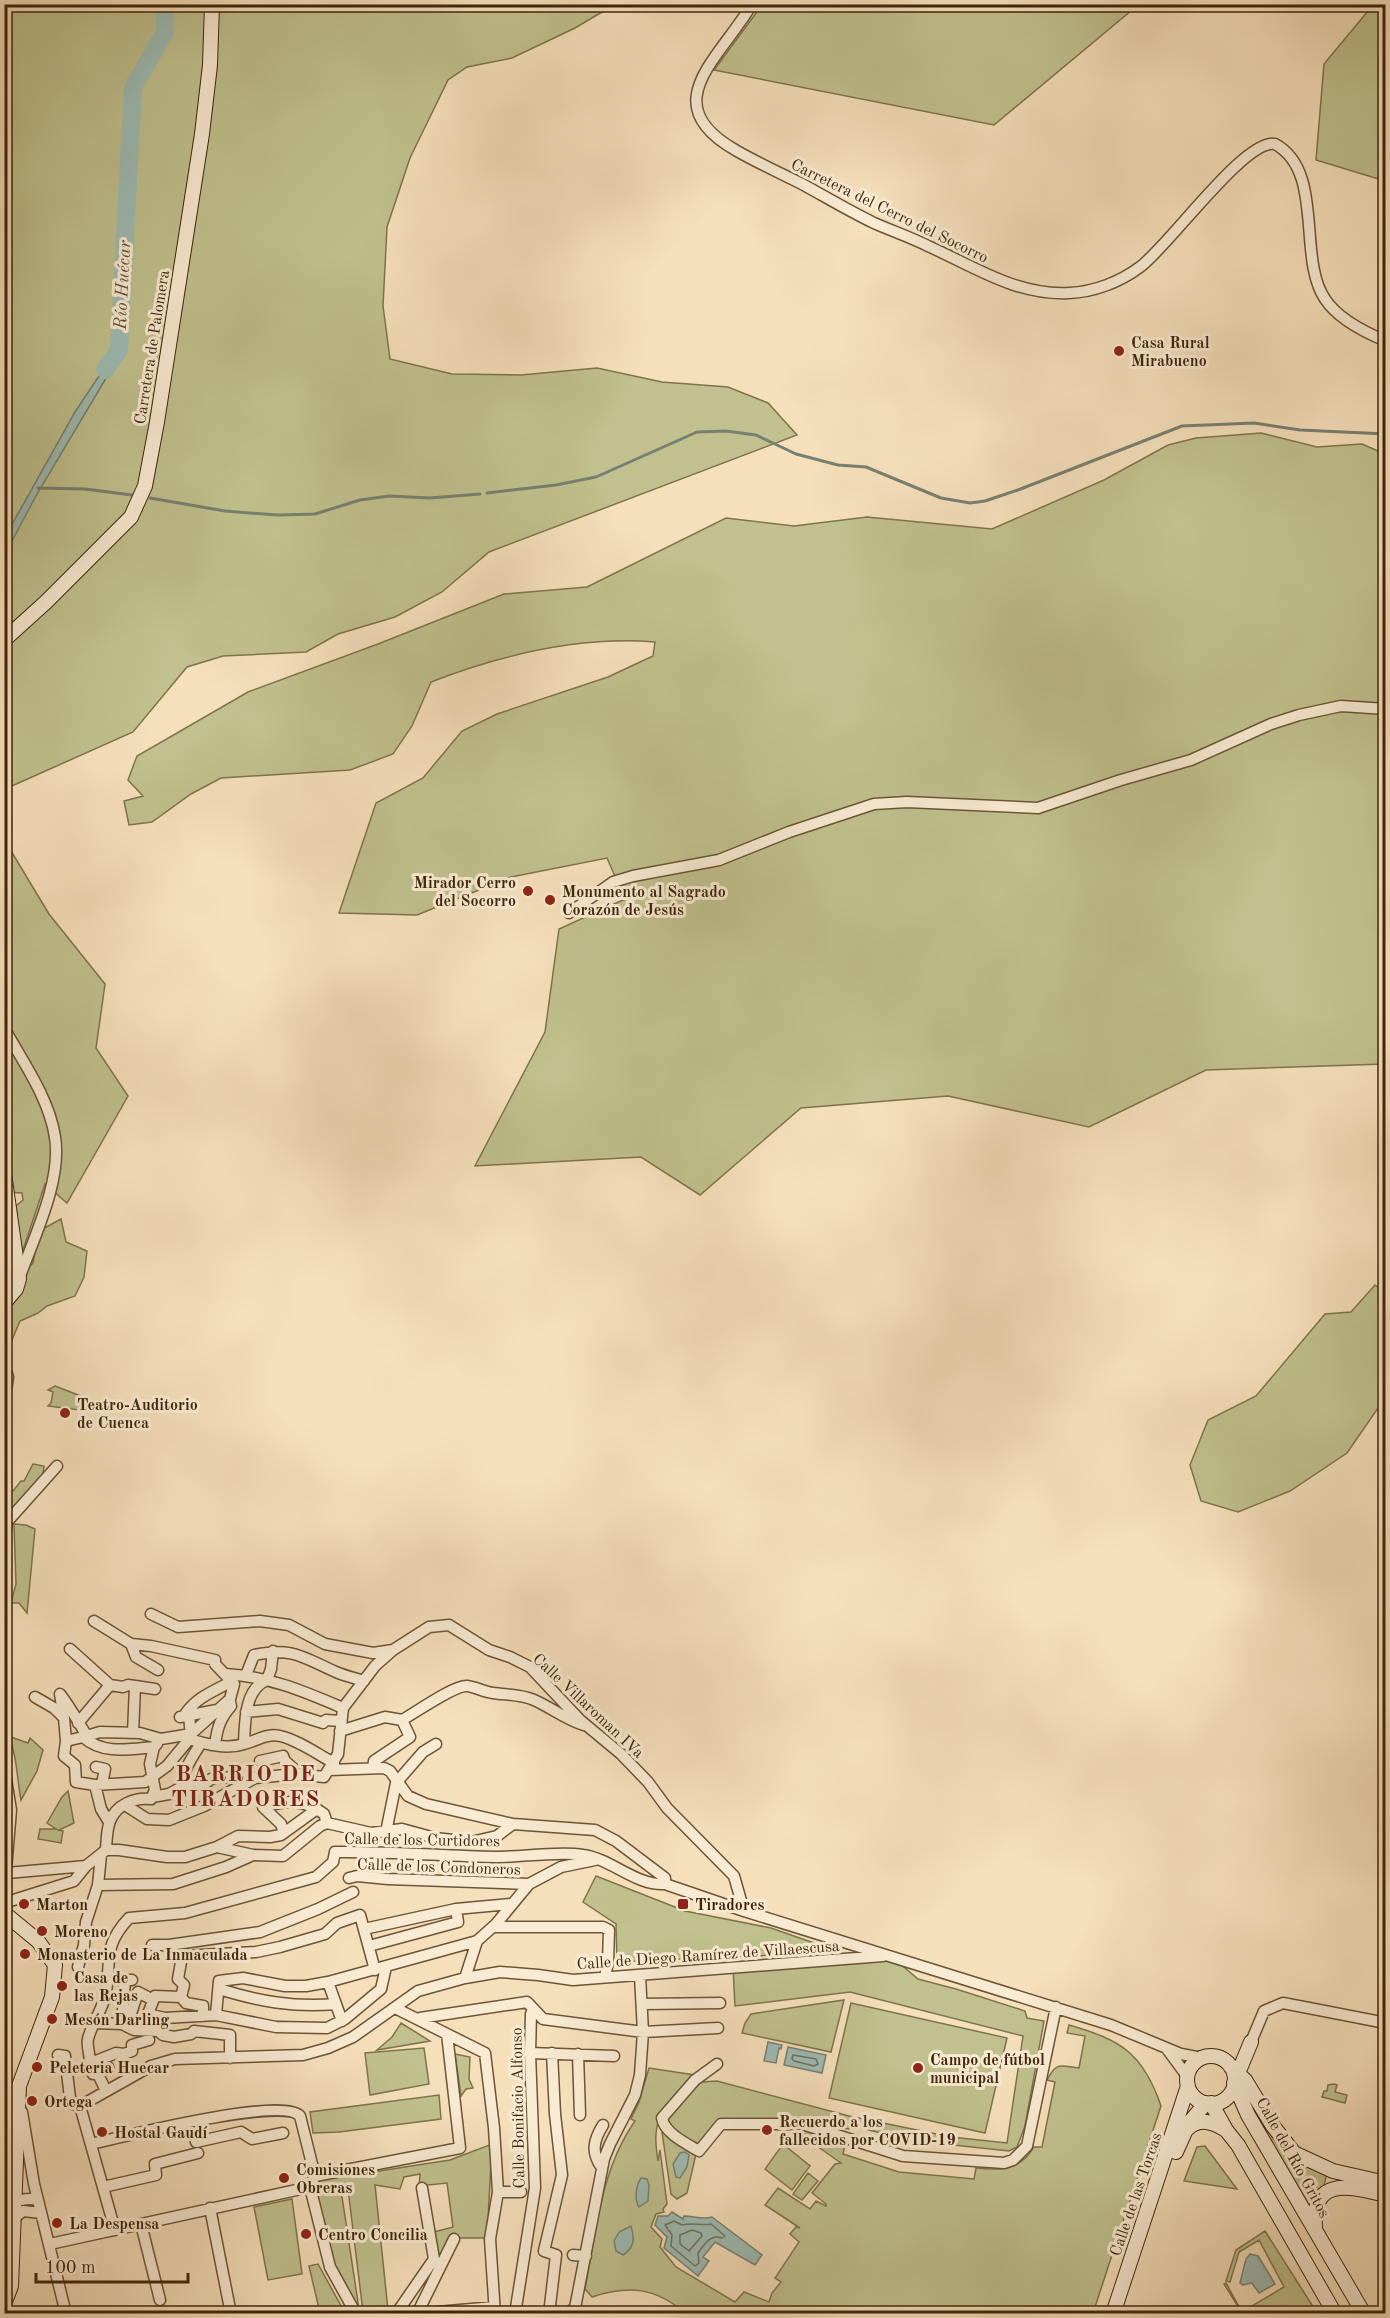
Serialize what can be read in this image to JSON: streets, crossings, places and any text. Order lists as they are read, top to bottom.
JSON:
{
  "streets": {
    "street": [
      "Carretera del Cerro del Socorro",
      "Carretera de Palomera",
      "Calle Villaroman IVa",
      "Calle de los Curtidores",
      "Calle de los Condoneros",
      "Calle de Diego Ramírez de Villaescusa",
      "Calle Bonifacio Alfonso",
      "Calle del Río Gritos",
      "Calle de las Torcas"
    ]
  },
  "crossings": [
    ["Calle Villaroman IVa", "Calle de Diego Ramírez de Villaescusa"],
    ["Calle de los Curtidores", "Calle de Diego Ramírez de Villaescusa"],
    ["Calle del Río Gritos", "Calle de las Torcas"]
  ],
  "districts": ["BARRIO DE TIRADORES"],
  "water": ["Río Huécar"],
  "places": {
    "other": [
      "Casa Rural Mirabueno",
      "Mirador Cerro del Socorro",
      "Monumento al Sagrado Corazón de Jesús",
      "Teatro-Auditorio de Cuenca",
      "Marton",
      "Moreno",
      "Monasterio de La Inmaculada",
      "Casa de las Rejas",
      "Mesón Darling",
      "Peleteria Huecar",
      "Campo de fútbol municipal",
      "Ortega",
      "Recuerdo a los fallecidos por COVID-19",
      "Hostal Gaudí",
      "Comisiones Obreras",
      "La Despensa",
      "Centro Concilia"
    ],
    "transit": ["Tiradores"]
  },
  "scale_bar": "100 m"
}
